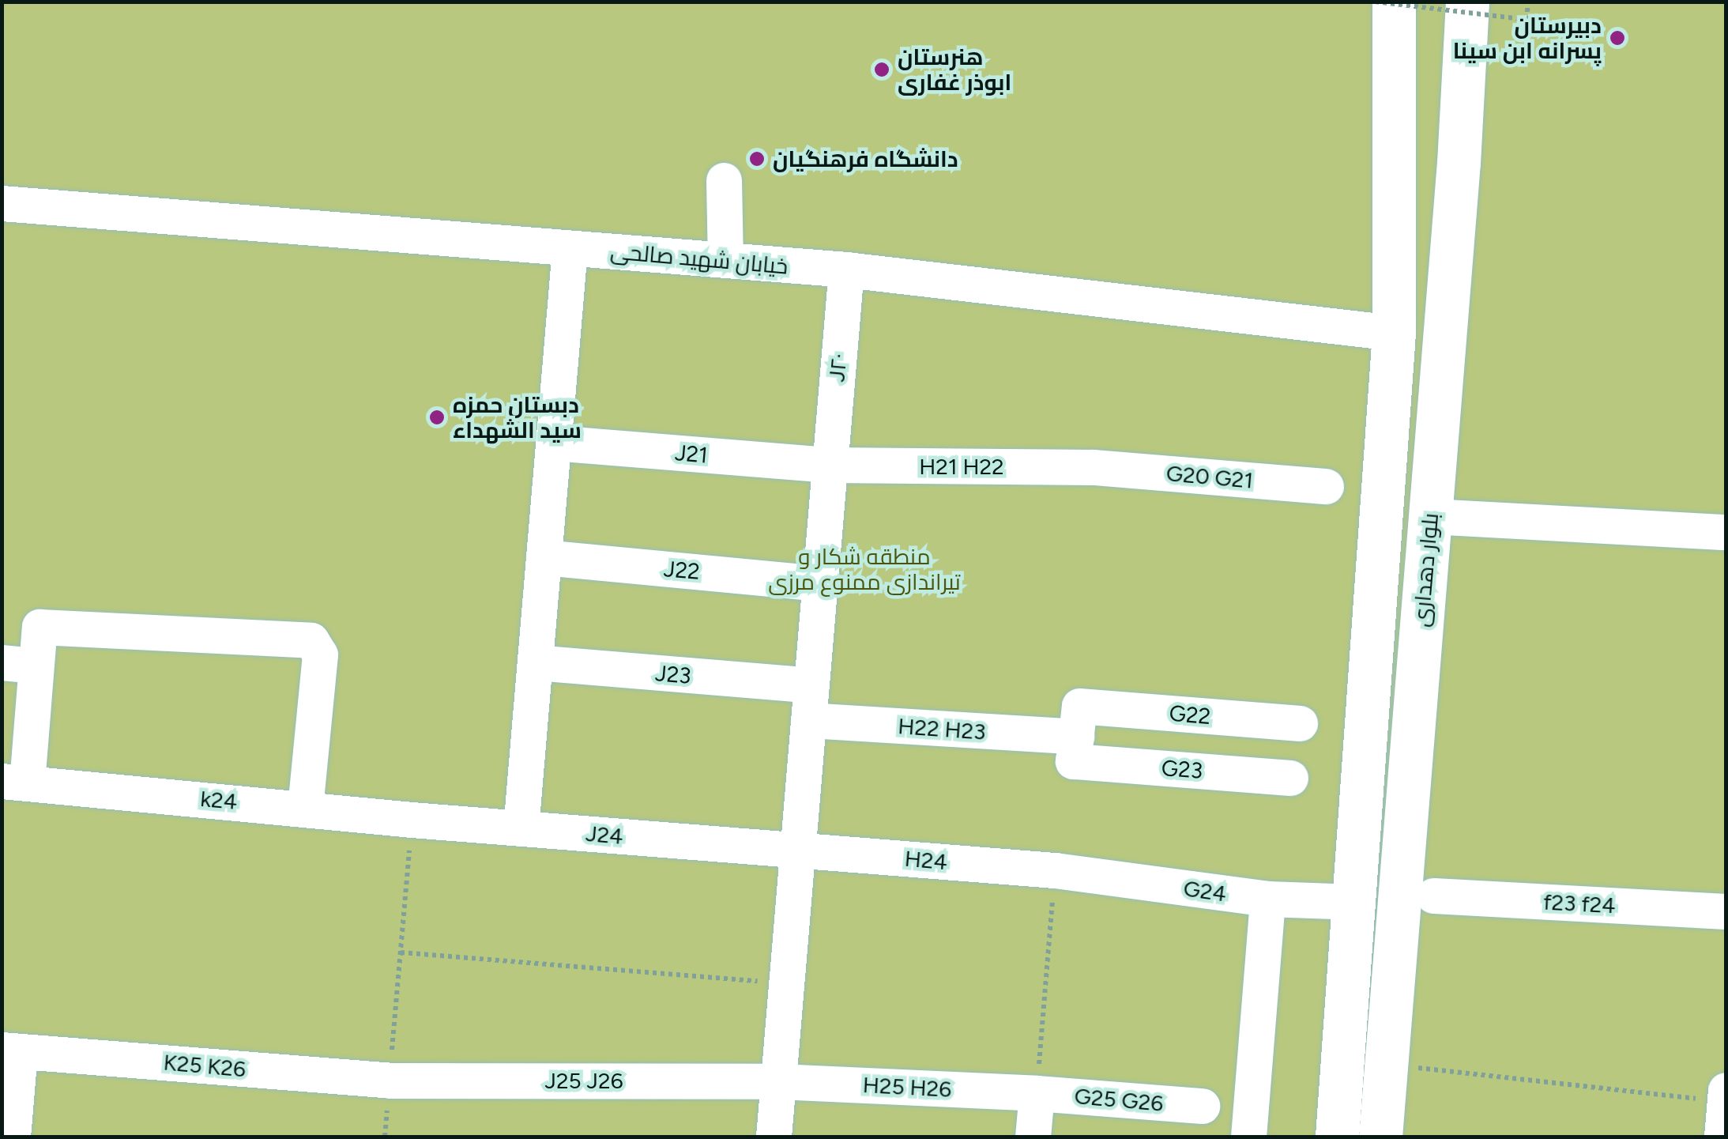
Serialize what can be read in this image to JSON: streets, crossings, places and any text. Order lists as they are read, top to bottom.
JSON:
{
  "streets": {
    "main road": ["بلوار دهداری"],
    "street": [
      "خیابان شهید صالحی",
      "J۲۰",
      "J21",
      "H21 H22",
      "G20 G21",
      "J22",
      "J23",
      "G22",
      "H22 H23",
      "G23",
      "k24",
      "J24",
      "H24",
      "G24",
      "f23 f24",
      "K25 K26",
      "J25 J26",
      "H25 H26",
      "G25 G26"
    ]
  },
  "crossings": [
    ["خیابان شهید صالحی", "J۲۰"],
    ["خیابان شهید صالحی", "بلوار دهداری"],
    ["J۲۰", "J21"],
    ["J۲۰", "H21 H22"],
    ["J۲۰", "J22"],
    ["J۲۰", "J23"],
    ["J۲۰", "H22 H23"],
    ["J۲۰", "J24"],
    ["J۲۰", "H24"],
    ["J۲۰", "J25 J26"],
    ["J۲۰", "H25 H26"],
    ["J21", "H21 H22"],
    ["H21 H22", "G20 G21"],
    ["بلوار دهداری", "G24"],
    ["J23", "H22 H23"],
    ["G22", "H22 H23"],
    ["G22", "G23"],
    ["H22 H23", "G23"],
    ["k24", "J24"],
    ["J24", "H24"],
    ["H24", "G24"],
    ["K25 K26", "J25 J26"],
    ["J25 J26", "H25 H26"],
    ["H25 H26", "G25 G26"]
  ],
  "parks": ["منطقه شکار و تیراندازی ممنوع مرزی"],
  "places": [
    "دبیرستان پسرانه ابن سینا",
    "هنرستان ابوذر غفاری",
    "دانشگاه فرهنگیان",
    "دبستان حمزه سید الشهداء"
  ]
}
